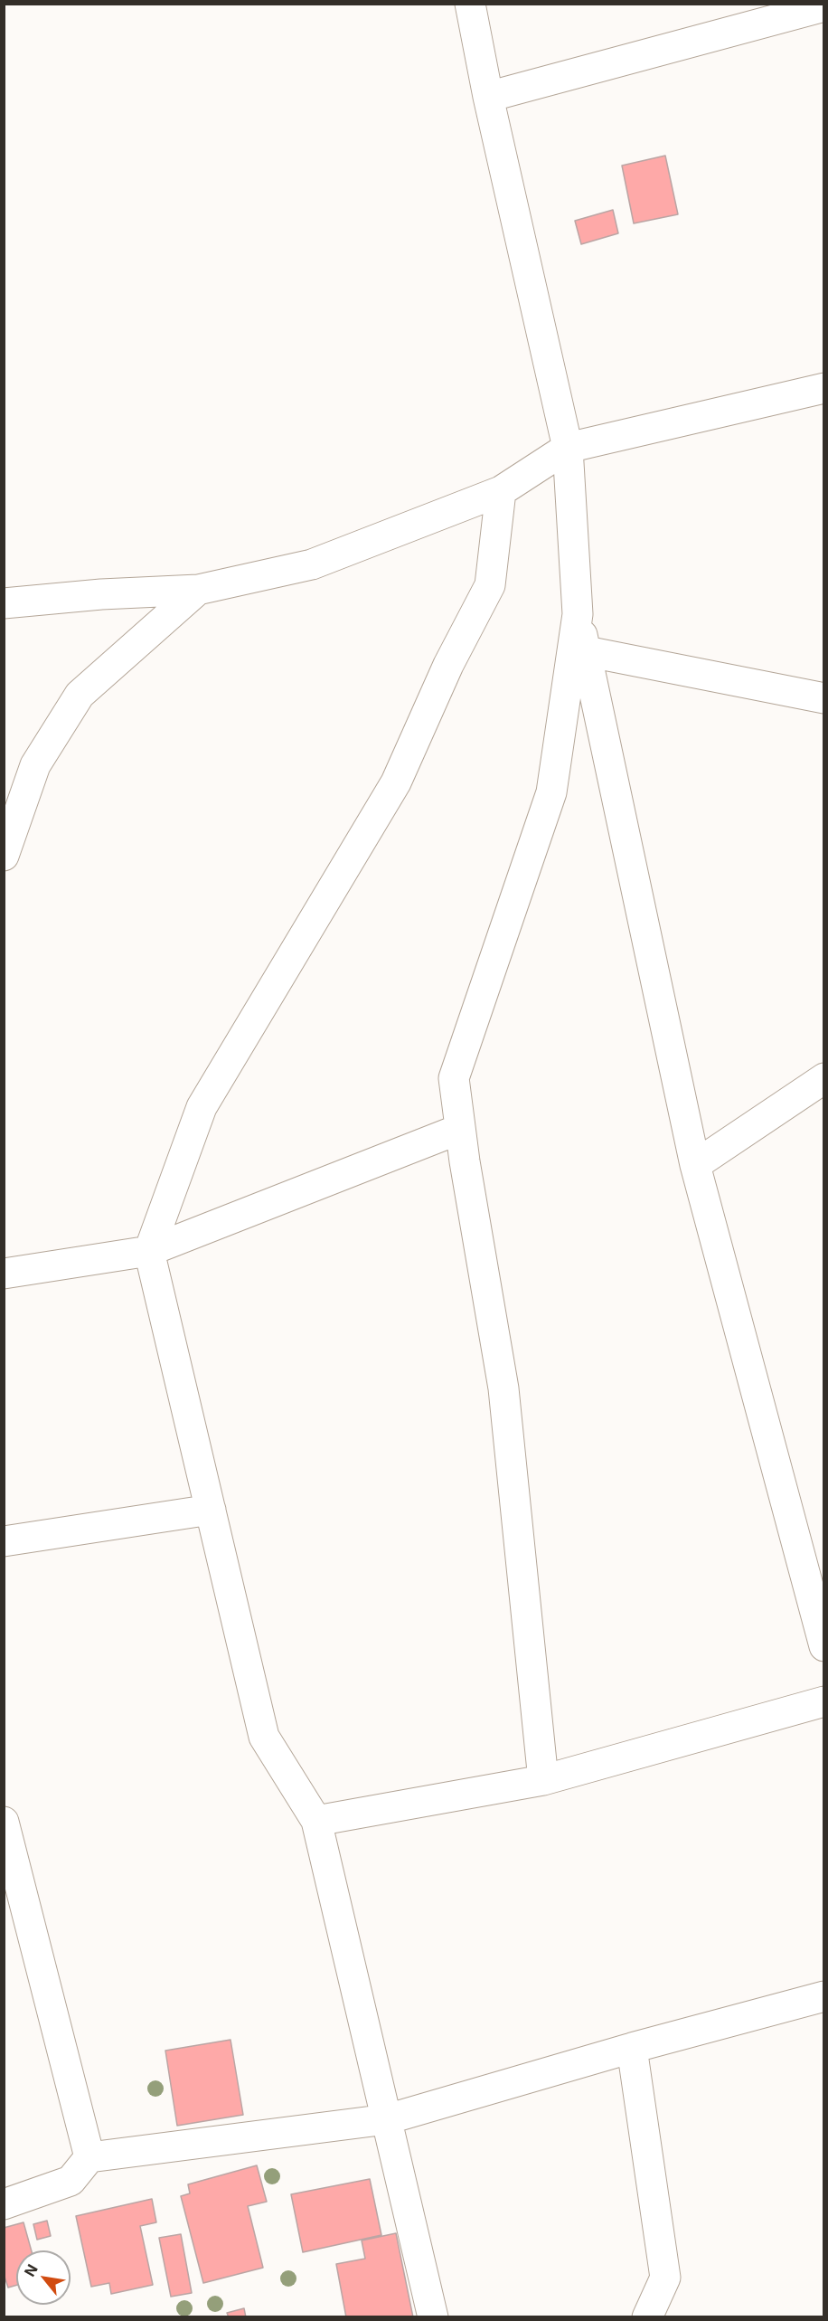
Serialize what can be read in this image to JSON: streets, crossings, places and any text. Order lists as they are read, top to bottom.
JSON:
{
  "north": "top left"
}
